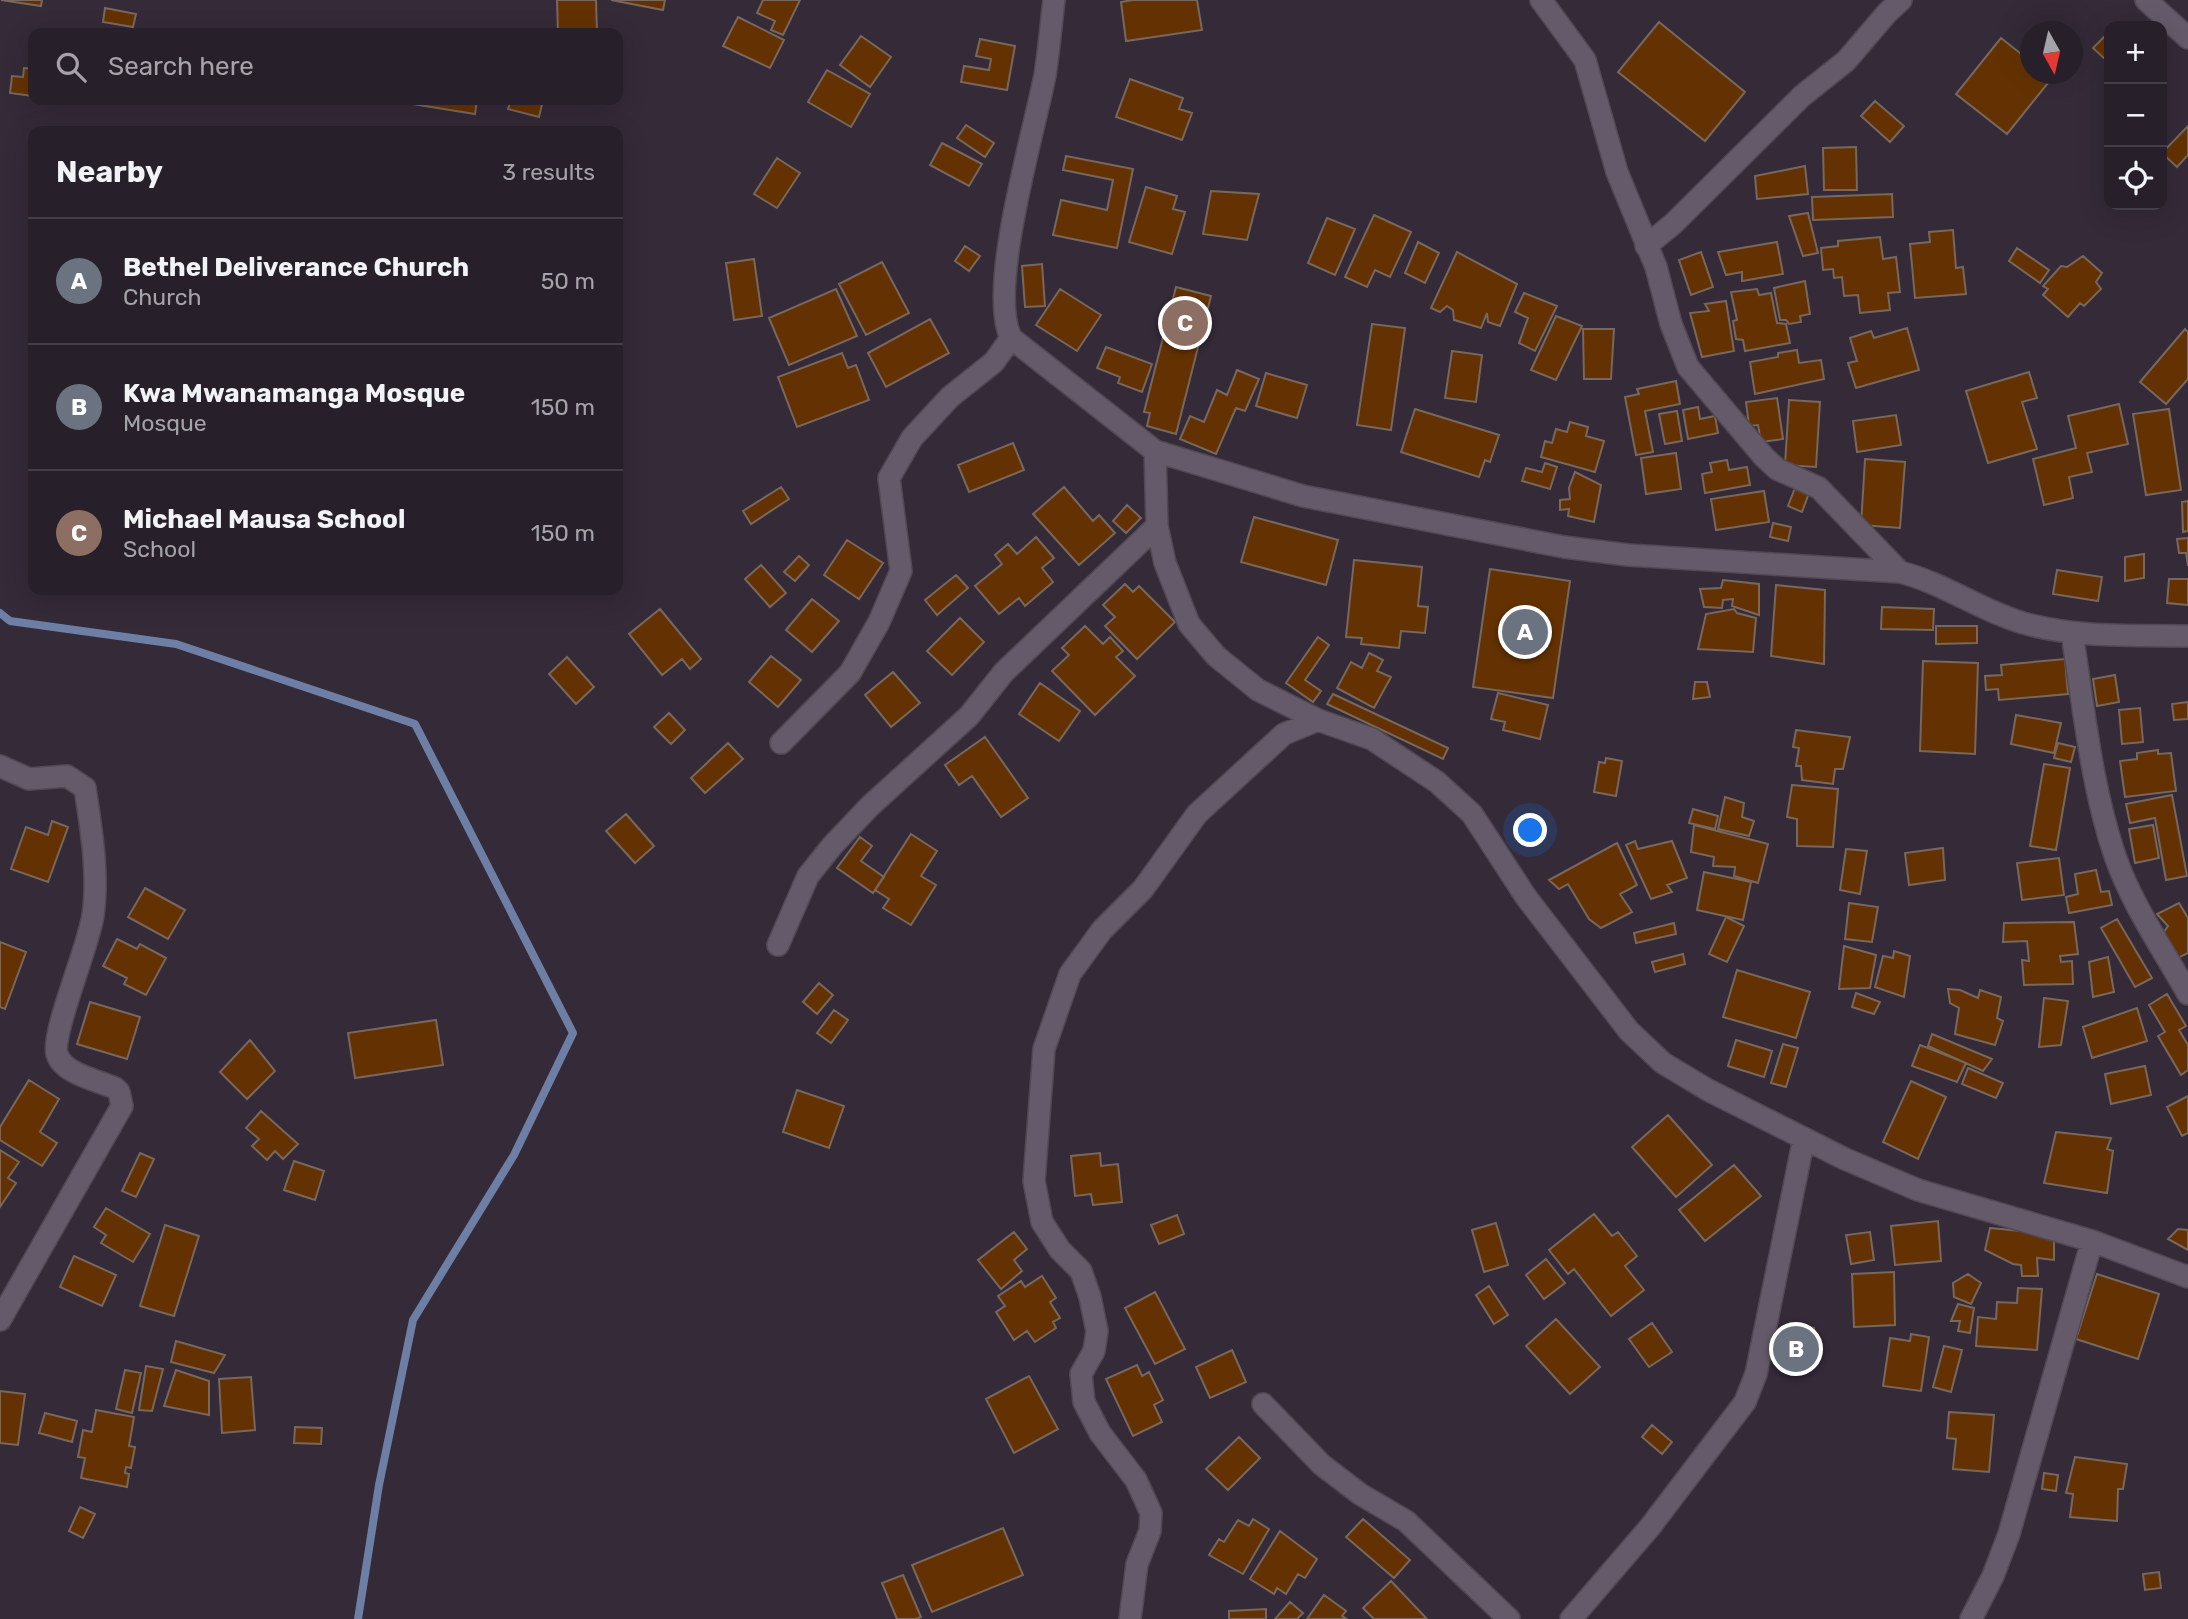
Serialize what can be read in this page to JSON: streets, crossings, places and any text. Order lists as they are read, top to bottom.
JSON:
{
  "north": "bottom",
  "page": {
    "map_buttons": ["+", "−"],
    "search": "Search here",
    "heading": ["Nearby", "3 results"],
    "list": [
      {
        "mark": "A",
        "name": "Bethel Deliverance Church",
        "note": "Church",
        "value": "50 m"
      },
      {
        "mark": "B",
        "name": "Kwa Mwanamanga Mosque",
        "note": "Mosque",
        "value": "150 m"
      },
      {
        "mark": "C",
        "name": "Michael Mausa School",
        "note": "School",
        "value": "150 m"
      }
    ],
    "pins": ["C", "A", "B"]
  }
}
